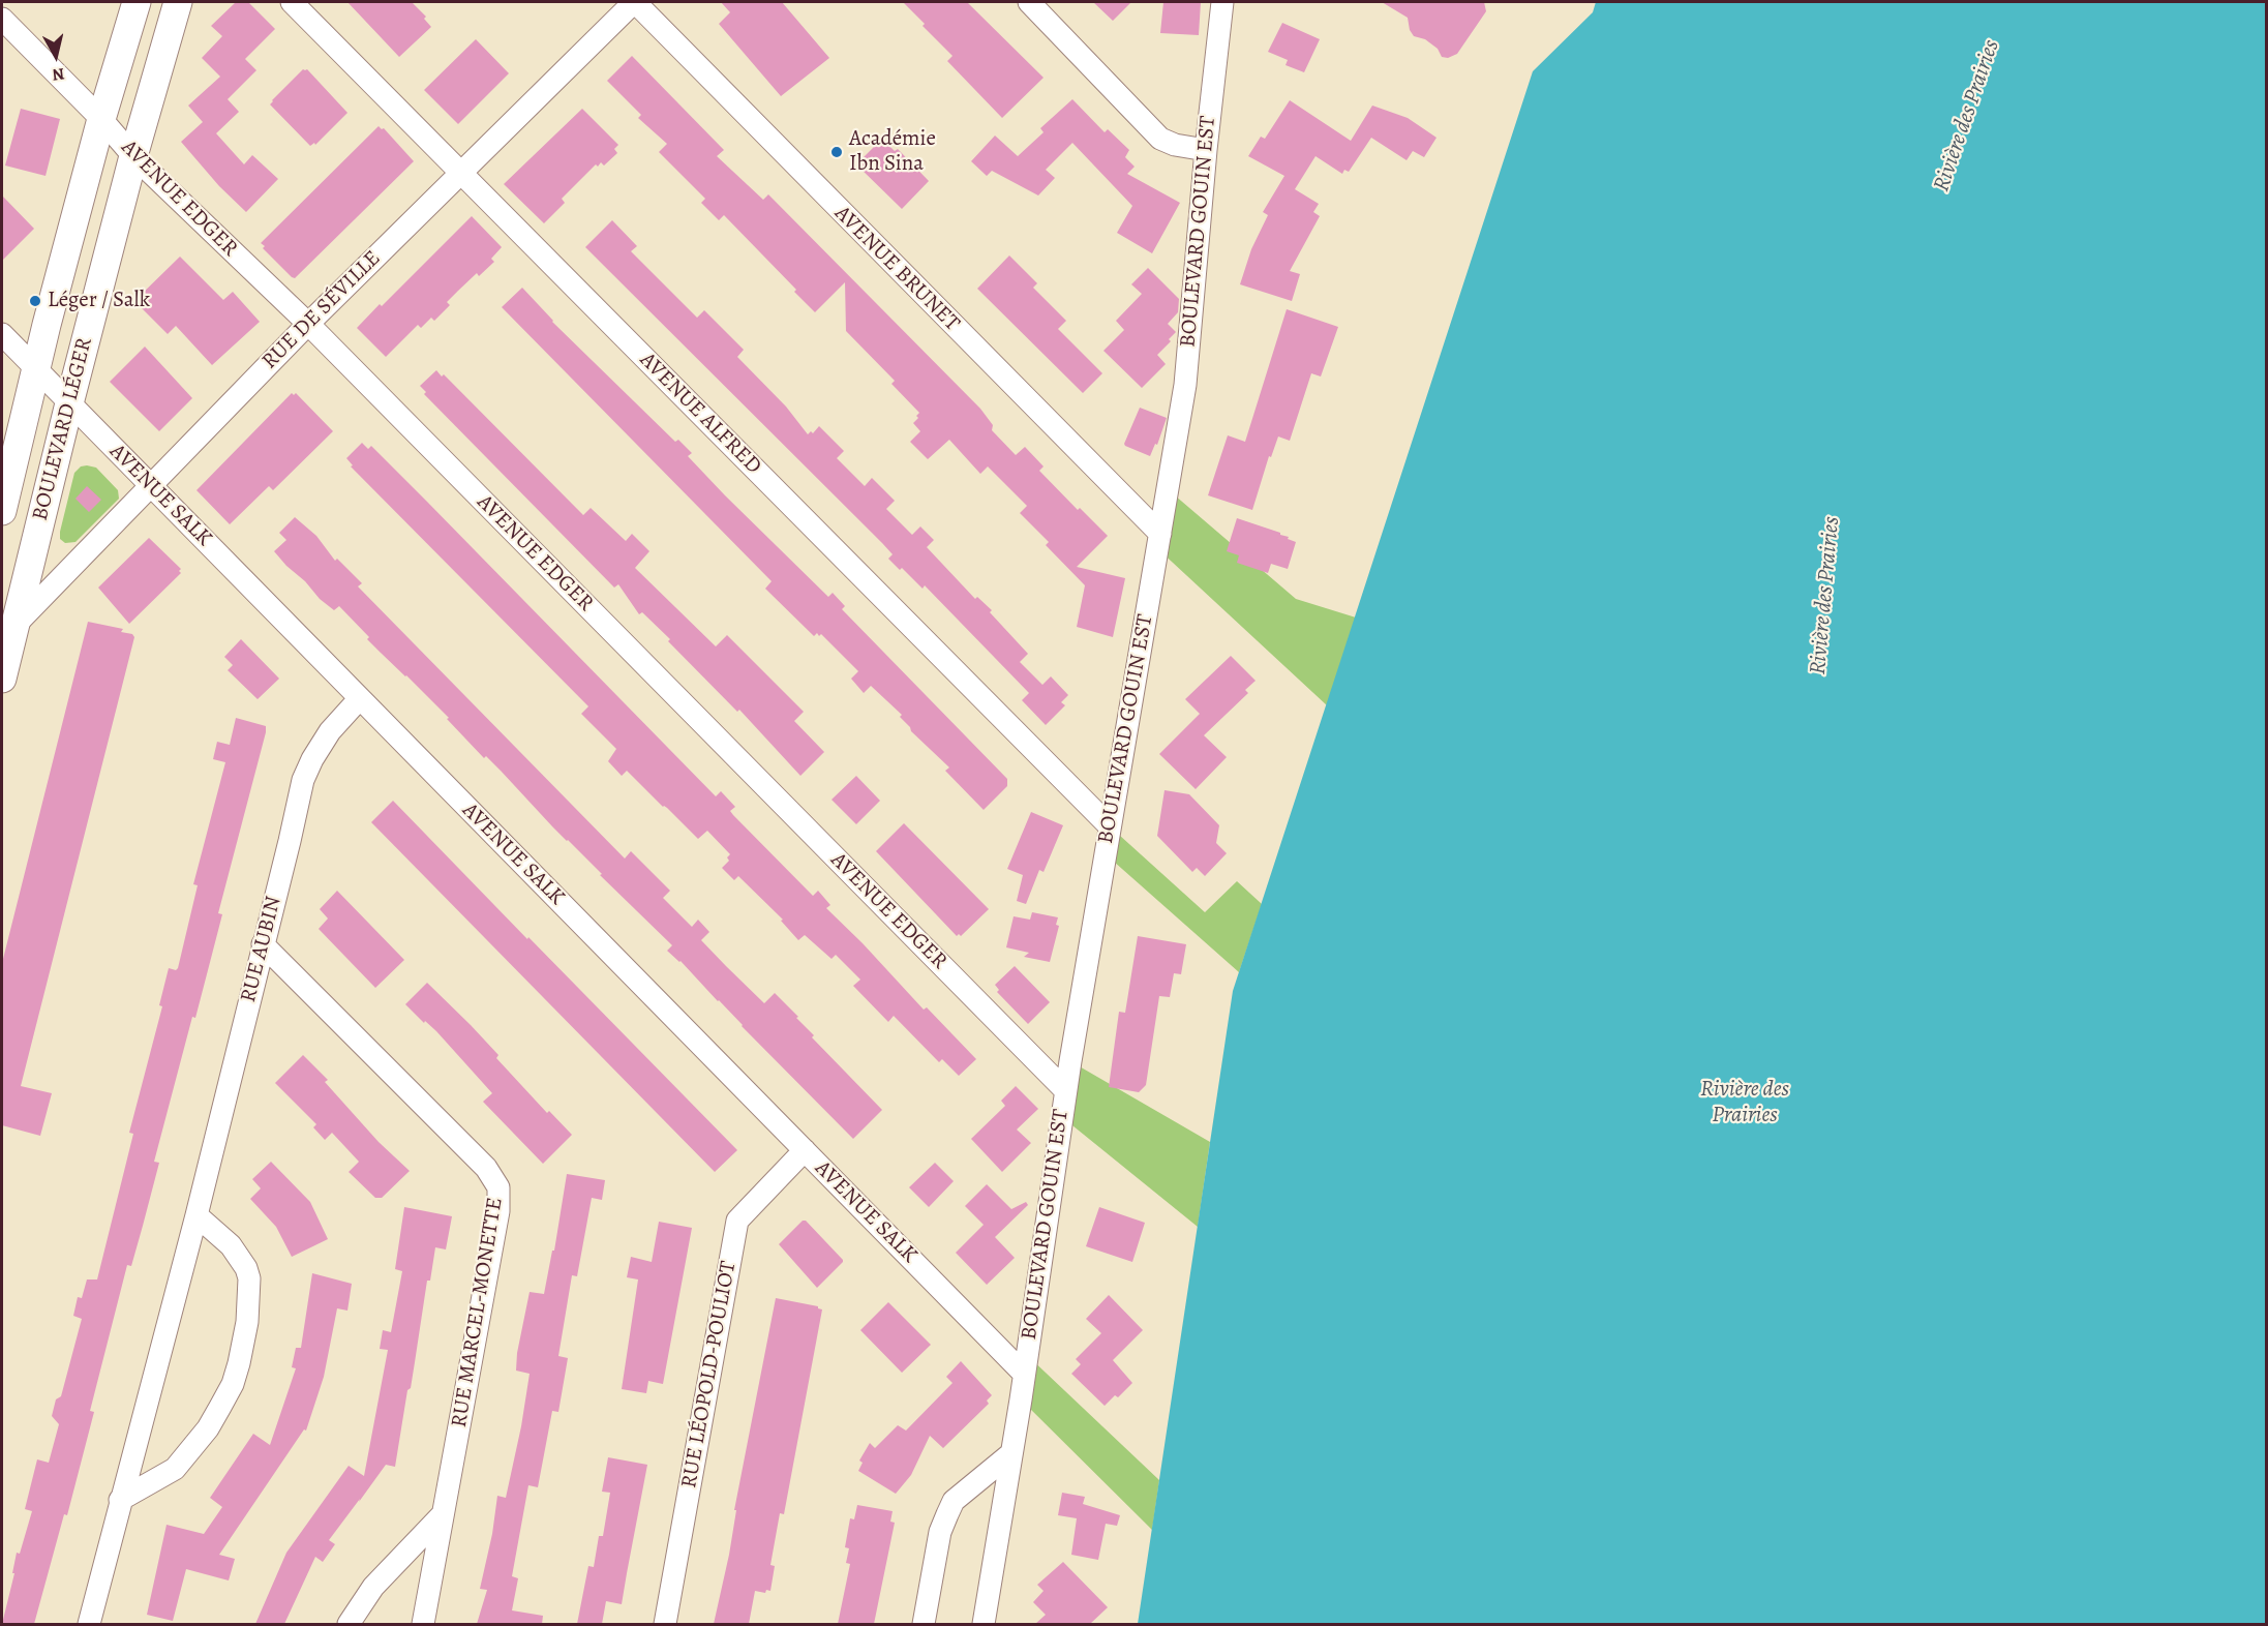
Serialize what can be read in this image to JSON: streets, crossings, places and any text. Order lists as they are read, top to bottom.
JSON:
{
  "streets": {
    "main road": ["BOULEVARD LÉGER"],
    "street": [
      "AVENUE EDGER",
      "BOULEVARD GOUIN EST",
      "AVENUE BRUNET",
      "RUE DE SÉVILLE",
      "AVENUE ALFRED",
      "AVENUE SALK",
      "RUE AUBIN",
      "RUE MARCEL-MONETTE",
      "RUE LÉOPOLD-POULIOT"
    ]
  },
  "crossings": [
    ["AVENUE EDGER", "BOULEVARD GOUIN EST"],
    ["AVENUE EDGER", "RUE DE SÉVILLE"],
    ["AVENUE EDGER", "BOULEVARD LÉGER"],
    ["BOULEVARD GOUIN EST", "AVENUE BRUNET"],
    ["BOULEVARD GOUIN EST", "AVENUE ALFRED"],
    ["BOULEVARD GOUIN EST", "AVENUE SALK"],
    ["AVENUE BRUNET", "RUE DE SÉVILLE"],
    ["RUE DE SÉVILLE", "AVENUE ALFRED"],
    ["RUE DE SÉVILLE", "BOULEVARD LÉGER"],
    ["RUE DE SÉVILLE", "AVENUE SALK"],
    ["BOULEVARD LÉGER", "AVENUE SALK"],
    ["AVENUE SALK", "RUE AUBIN"],
    ["AVENUE SALK", "RUE LÉOPOLD-POULIOT"],
    ["RUE AUBIN", "RUE MARCEL-MONETTE"]
  ],
  "water": ["Rivière des Prairies"],
  "places": ["Académie Ibn Sina", "Léger / Salk"],
  "north": "bottom"
}
